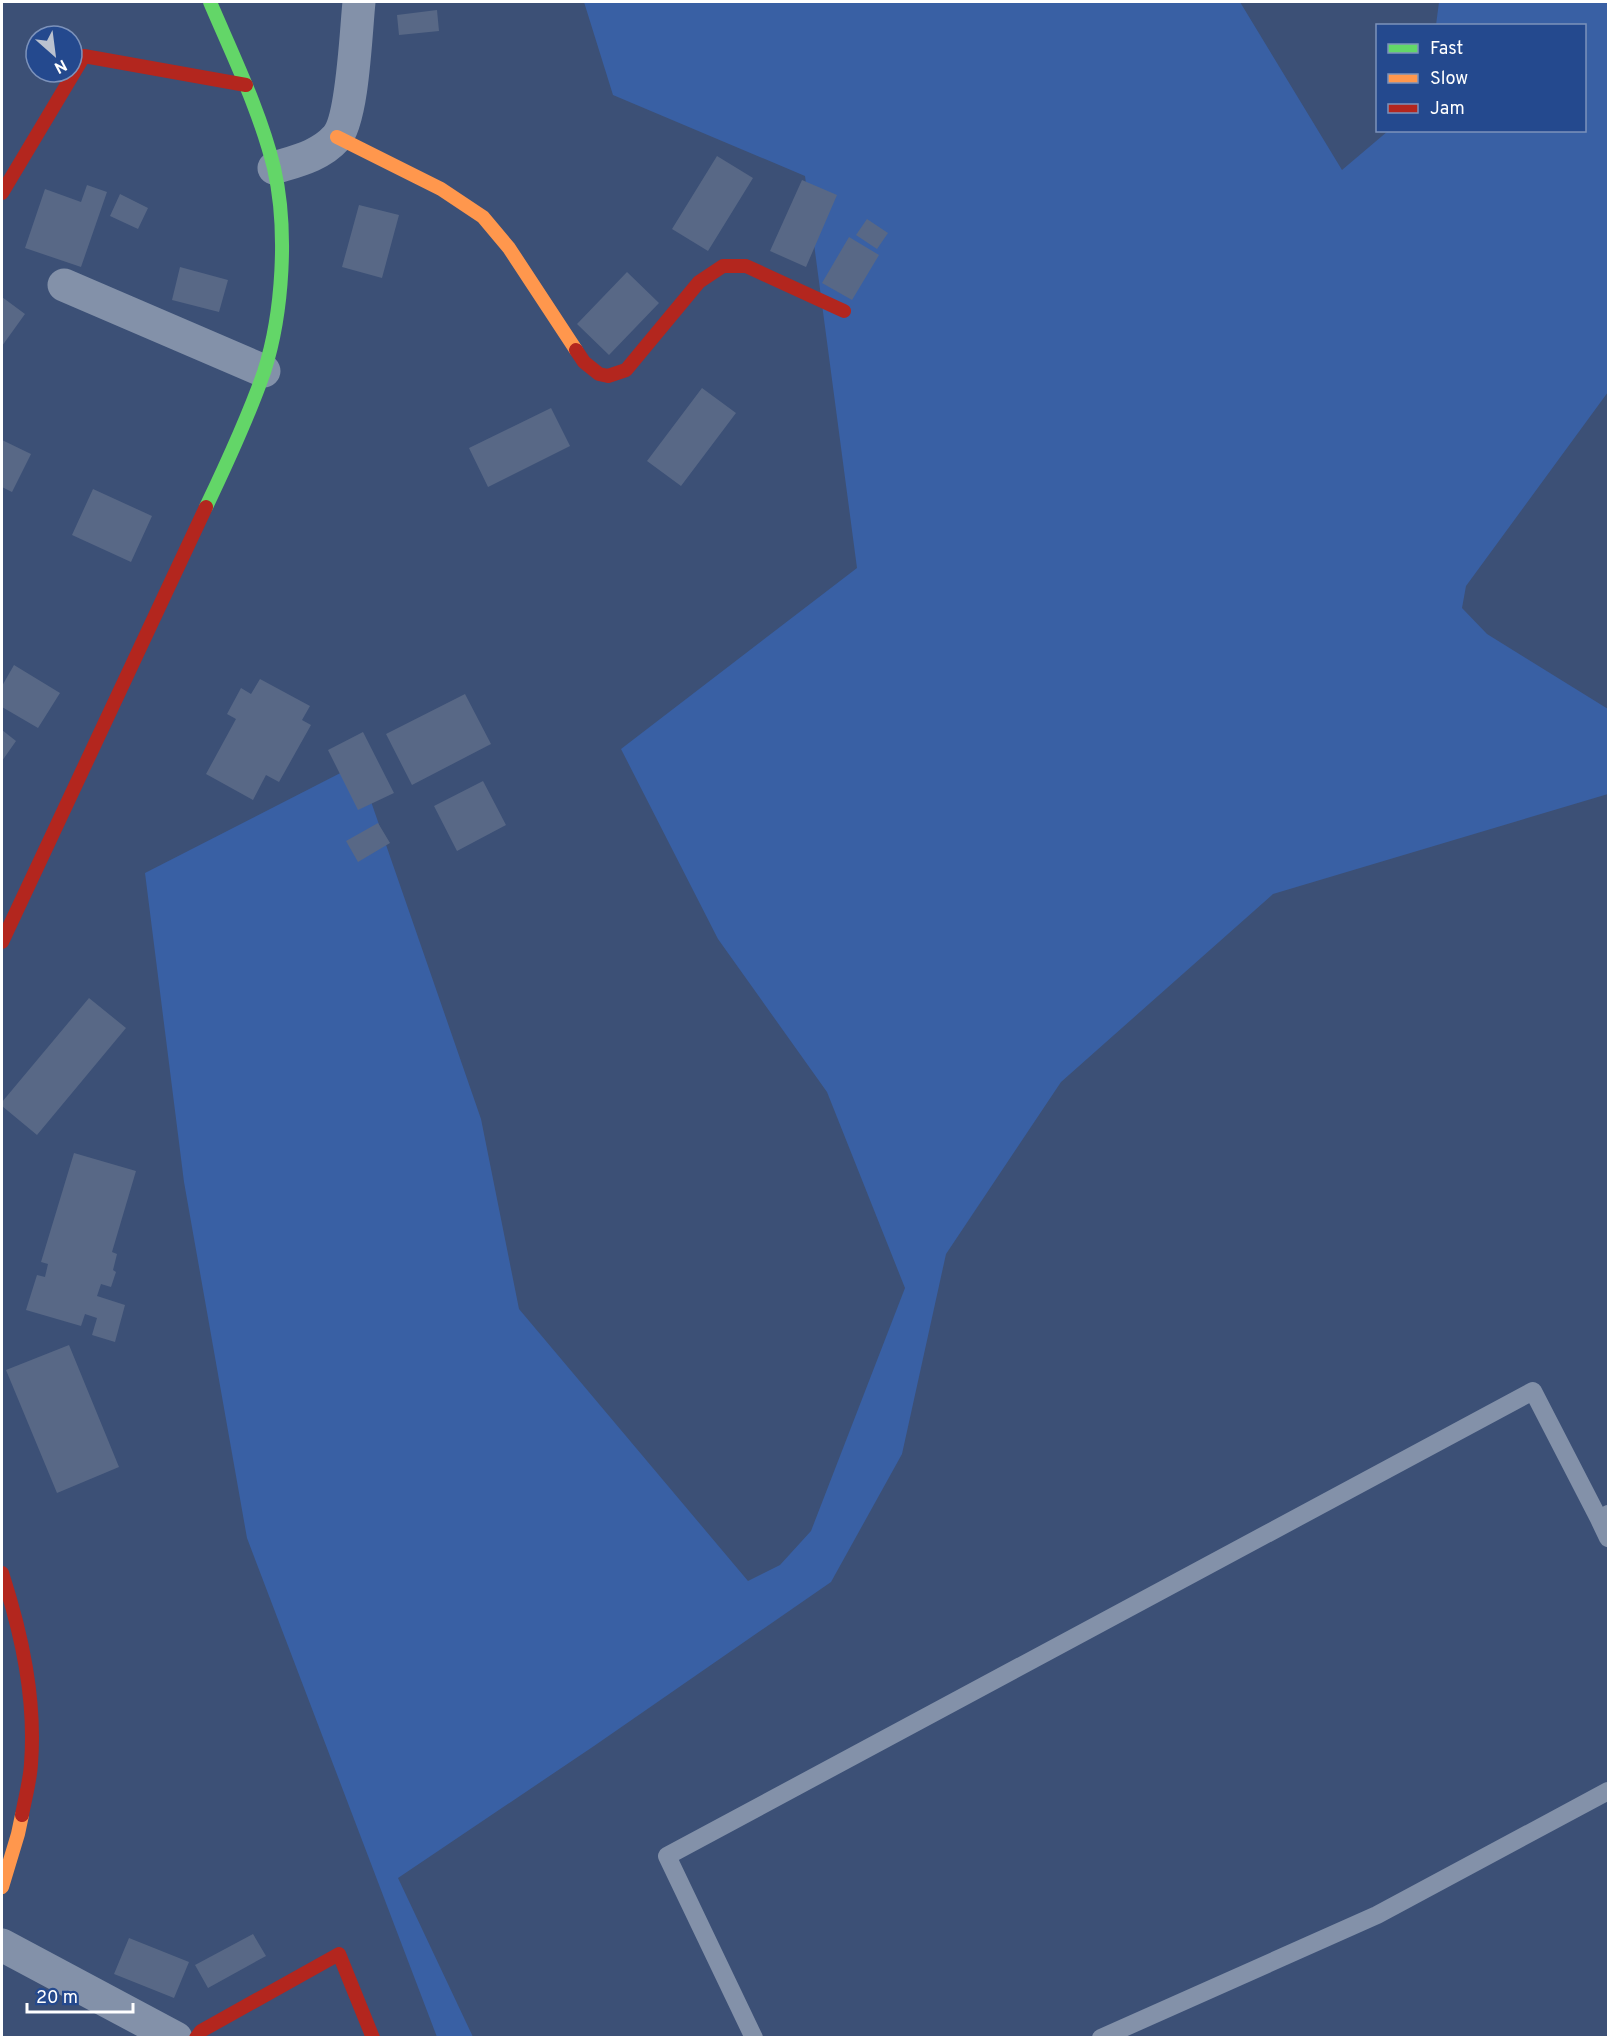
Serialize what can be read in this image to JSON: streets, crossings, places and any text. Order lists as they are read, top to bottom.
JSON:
{
  "legend": ["Fast", "Slow", "Jam"],
  "scale_bar": "20 m",
  "north": "bottom right"
}
